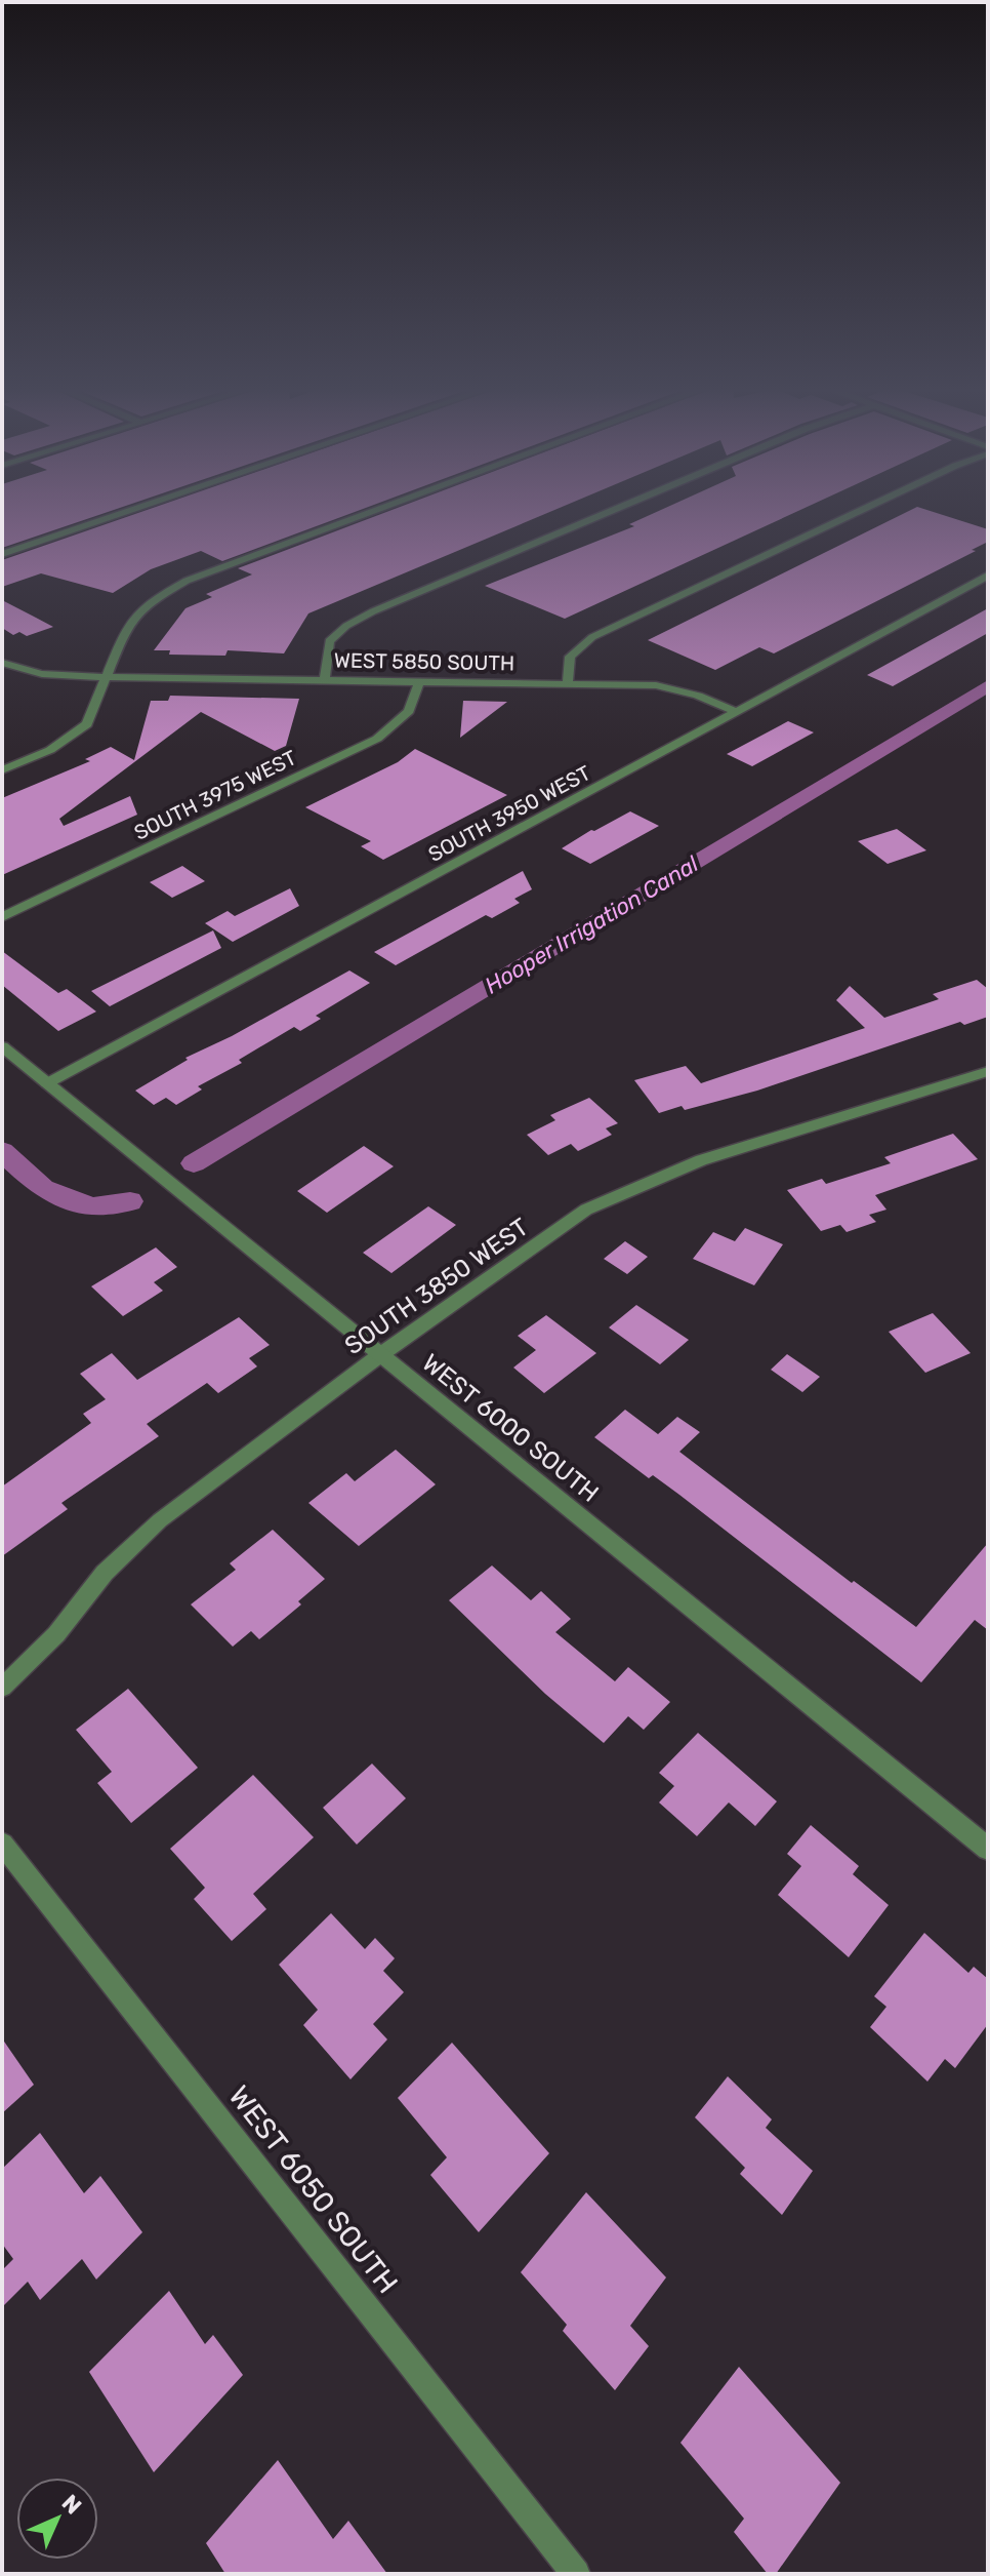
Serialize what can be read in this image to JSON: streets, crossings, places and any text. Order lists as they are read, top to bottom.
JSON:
{
  "streets": {
    "street": [
      "WEST 5850 SOUTH",
      "SOUTH 3975 WEST",
      "SOUTH 3950 WEST",
      "SOUTH 3850 WEST",
      "WEST 6000 SOUTH",
      "WEST 6050 SOUTH"
    ]
  },
  "crossings": [
    ["WEST 5850 SOUTH", "SOUTH 3975 WEST"],
    ["WEST 5850 SOUTH", "SOUTH 3950 WEST"],
    ["SOUTH 3950 WEST", "WEST 6000 SOUTH"],
    ["SOUTH 3850 WEST", "WEST 6000 SOUTH"]
  ],
  "water": ["Hooper Irrigation Canal"],
  "north": "top right"
}
